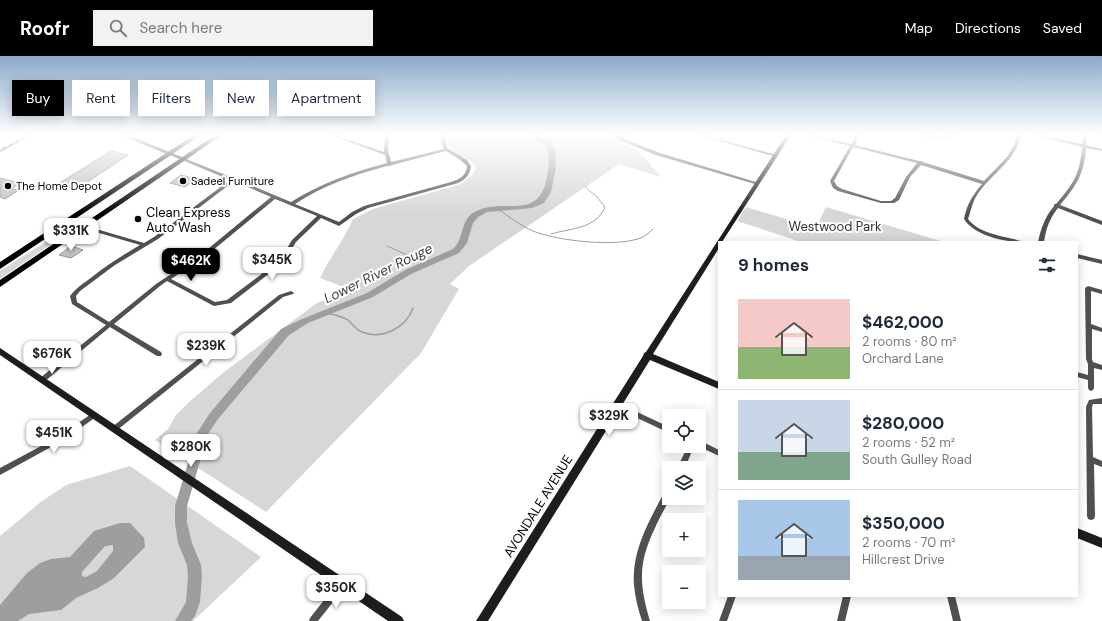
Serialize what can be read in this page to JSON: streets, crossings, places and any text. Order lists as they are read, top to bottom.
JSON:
{
  "streets": {
    "street": ["AVONDALE AVENUE"]
  },
  "water": ["Lower River Rouge"],
  "parks": ["Westwood Park"],
  "places": ["Sadeel Furniture", "The Home Depot", "Clean Express Auto Wash"],
  "page": {
    "header": "Roofr",
    "search": "Search here",
    "nav": ["Map", "Directions", "Saved"],
    "chip": [
      "Buy",
      "Rent",
      "Filters",
      "New",
      "Apartment"
    ],
    "price": [
      "$331K",
      "$345K",
      "$462K",
      "$239K",
      "$676K",
      "$329K",
      "$451K",
      "$280K",
      "$350K"
    ],
    "heading": "9 homes",
    "list": [
      {
        "name": "$462,000",
        "note": "2 rooms · 80 m² · Orchard Lane"
      },
      {
        "name": "$280,000",
        "note": "2 rooms · 52 m² · South Gulley Road"
      },
      {
        "name": "$350,000",
        "note": "2 rooms · 70 m² · Hillcrest Drive"
      }
    ],
    "map_buttons": ["+", "−"]
  }
}
